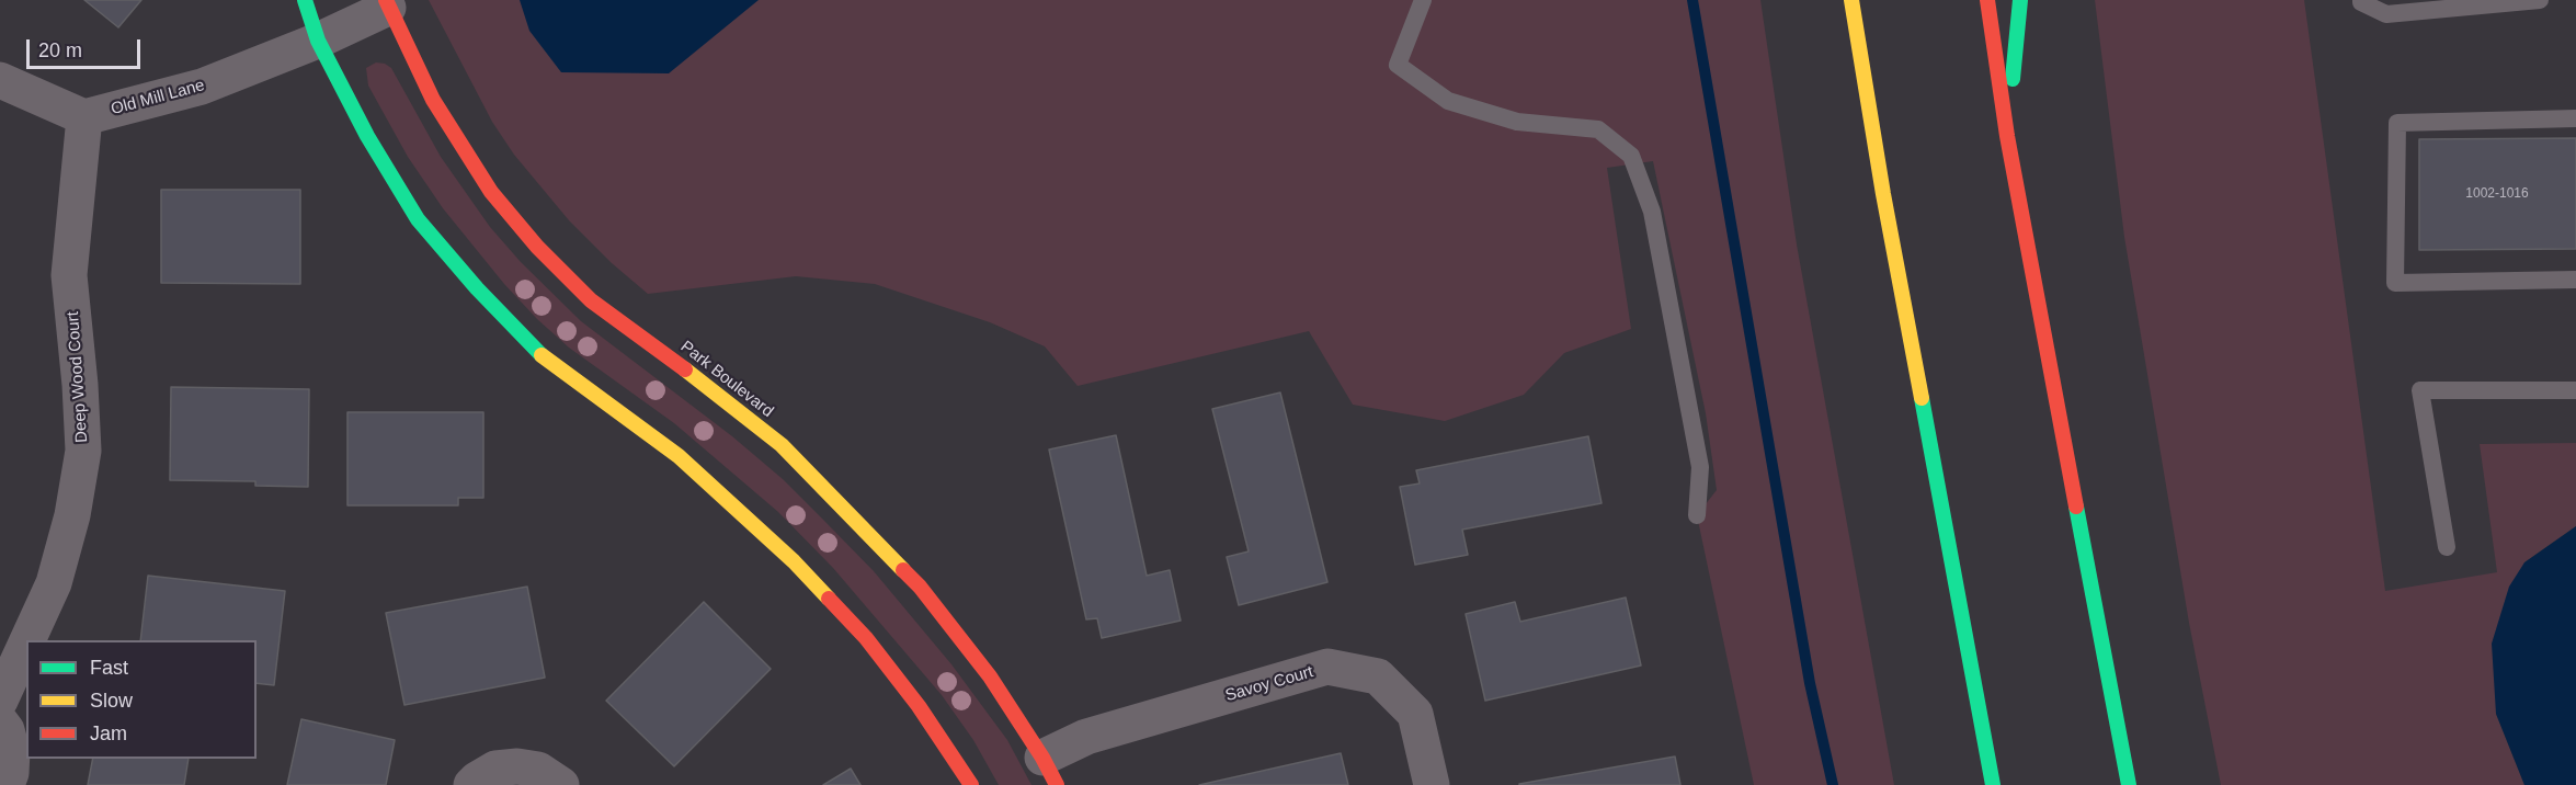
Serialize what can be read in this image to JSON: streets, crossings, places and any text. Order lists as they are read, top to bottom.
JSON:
{
  "streets": {
    "main road": ["Park Boulevard"],
    "street": ["Old Mill Lane", "Deep Wood Court", "Savoy Court"]
  },
  "crossings": [
    ["Old Mill Lane", "Deep Wood Court"],
    ["Old Mill Lane", "Park Boulevard"],
    ["Park Boulevard", "Savoy Court"]
  ],
  "house_numbers": ["1002-1016"],
  "legend": ["Fast", "Slow", "Jam"],
  "scale_bar": "20 m"
}
